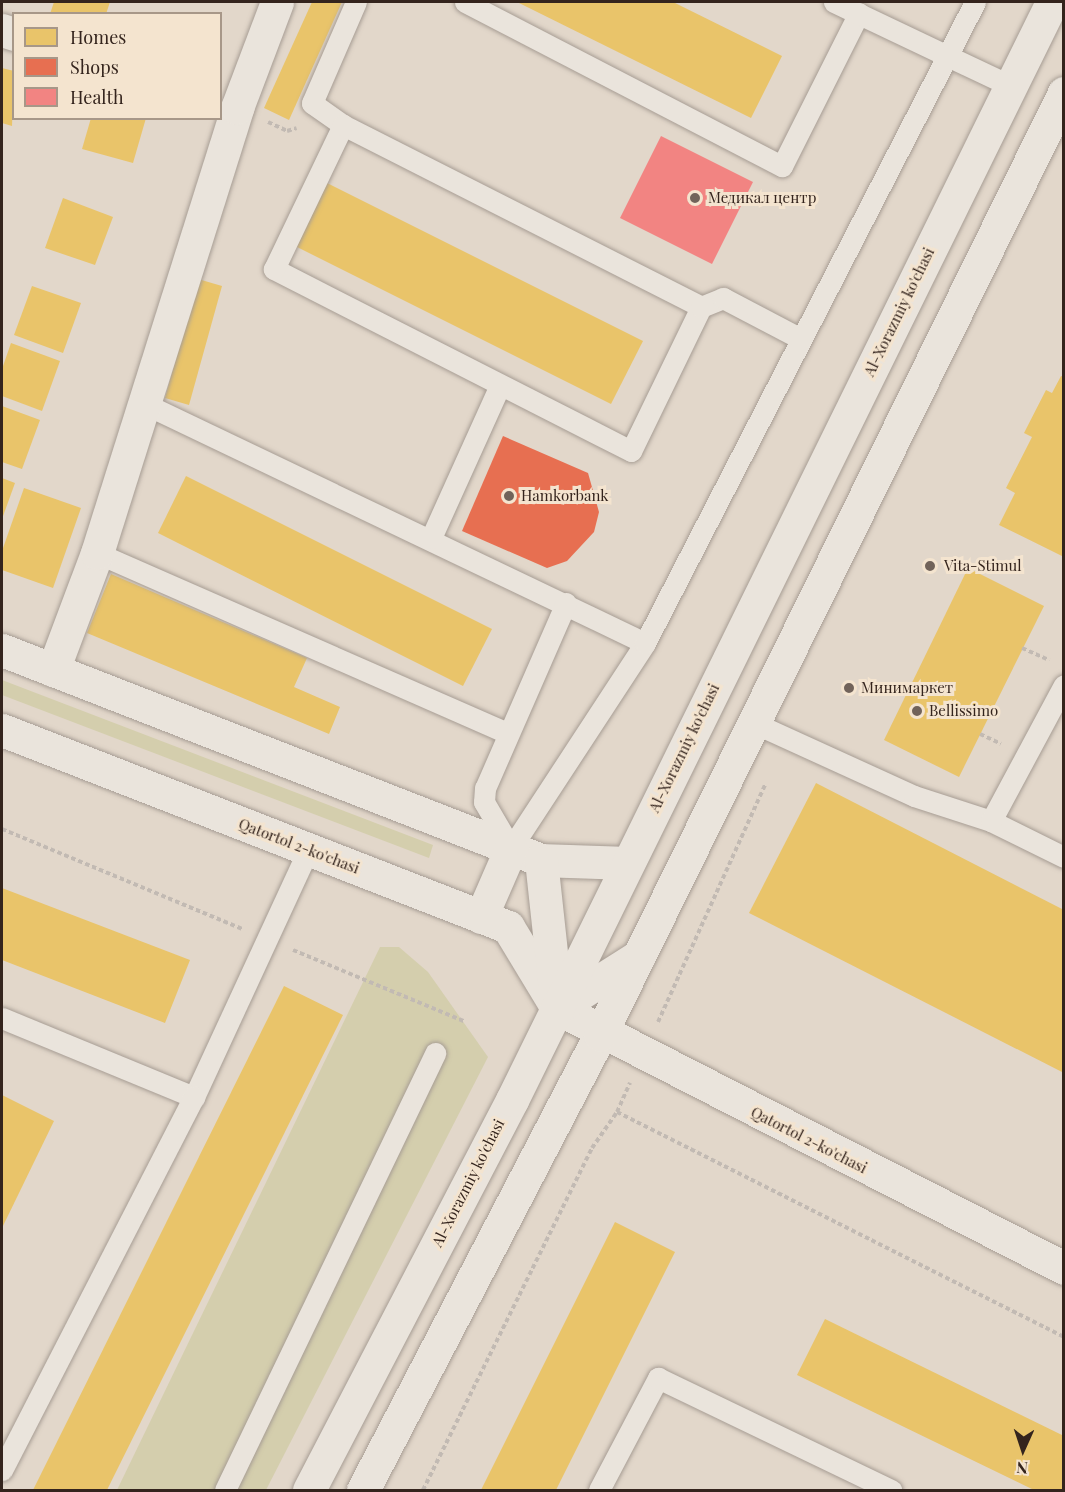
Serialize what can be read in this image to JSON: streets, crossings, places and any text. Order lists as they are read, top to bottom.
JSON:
{
  "streets": {
    "main road": ["Al-Xorazmiy ko'chasi", "Qatortol 2-ko'chasi"]
  },
  "crossings": [
    ["Al-Xorazmiy ko'chasi", "Qatortol 2-ko'chasi"]
  ],
  "places": [
    "Медикал центр",
    "Hamkorbank",
    "Vita-Stimul",
    "Минимаркет",
    "Bellissimo"
  ],
  "legend": ["Homes", "Shops", "Health"],
  "north": "bottom"
}
